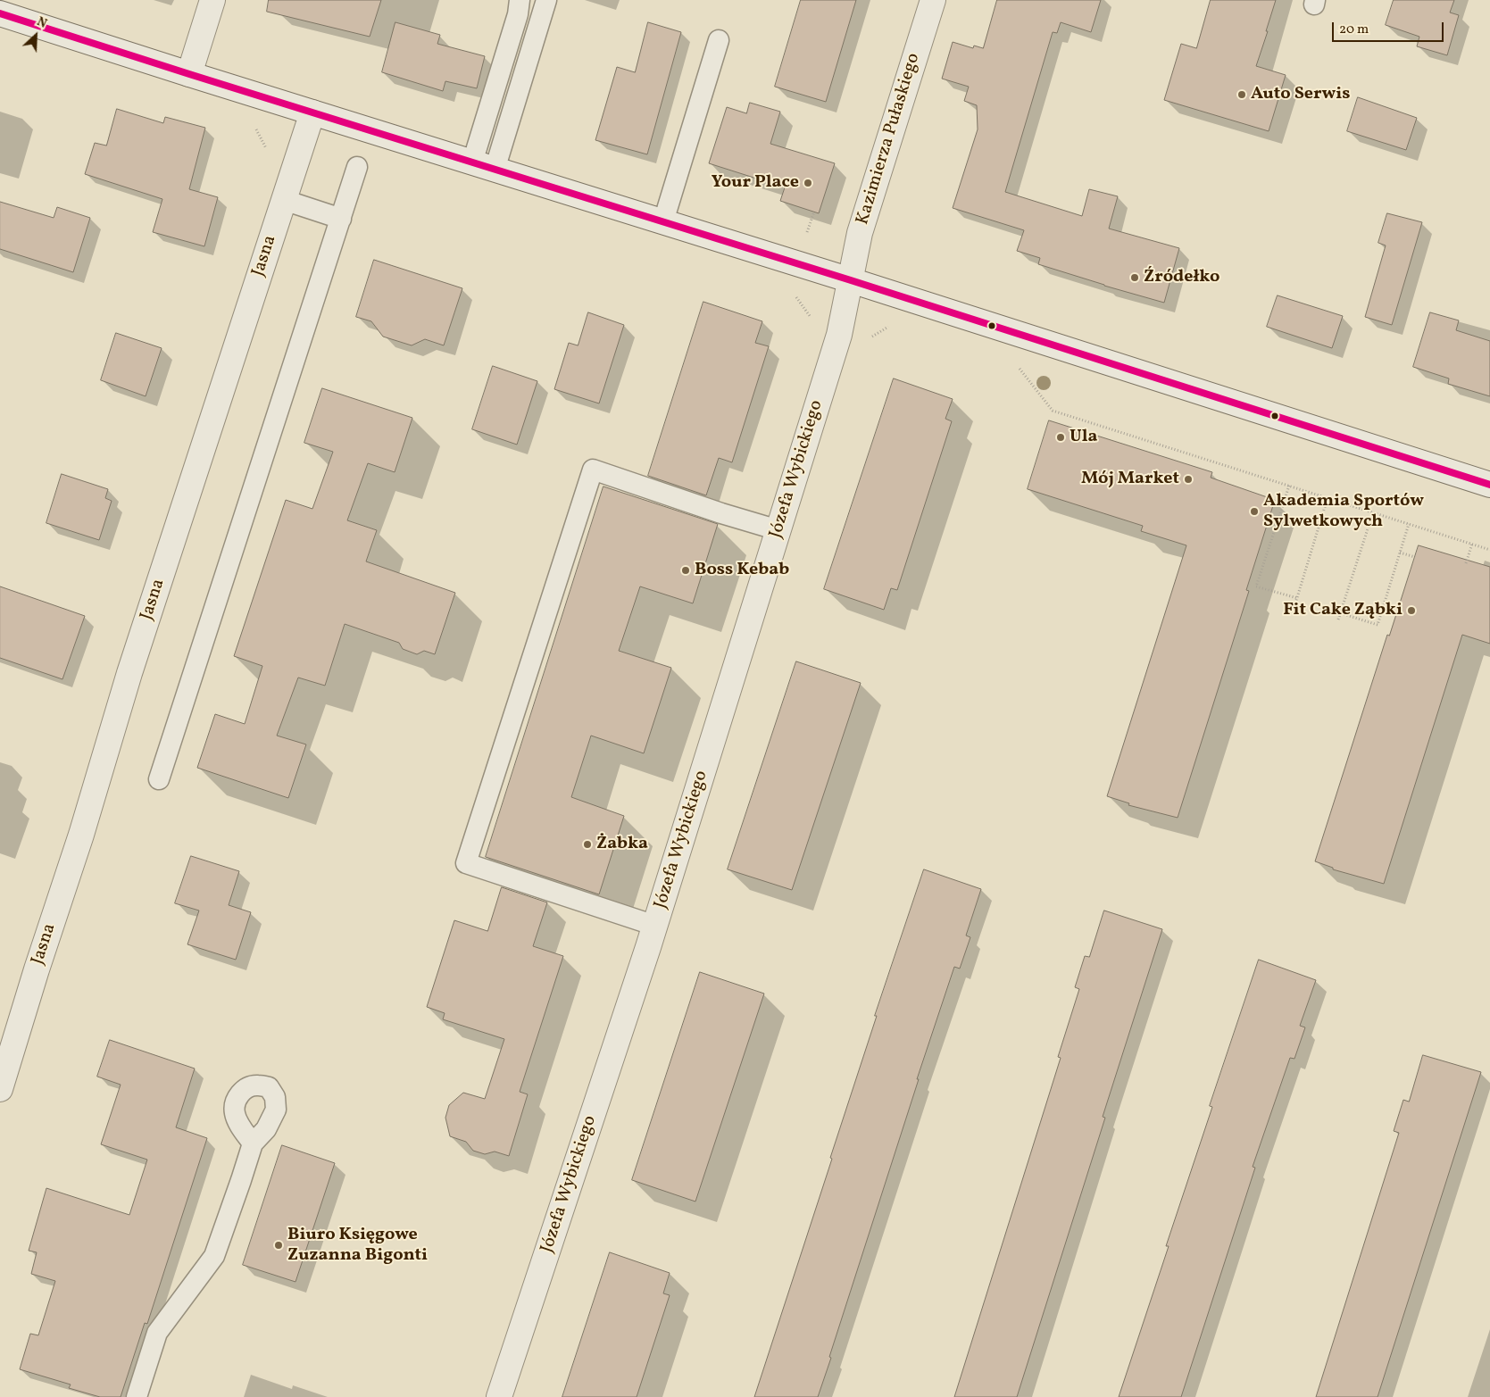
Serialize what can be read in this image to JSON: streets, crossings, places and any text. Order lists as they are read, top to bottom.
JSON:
{
  "streets": {
    "street": ["Kazimierza Pułaskiego", "Jasna", "Józefa Wybickiego"]
  },
  "crossings": [
    ["Kazimierza Pułaskiego", "Józefa Wybickiego"]
  ],
  "places": [
    "Auto Serwis",
    "Your Place",
    "Źródełko",
    "Ula",
    "Mój Market",
    "Akademia Sportów Sylwetkowych",
    "Boss Kebab",
    "Fit Cake Ząbki",
    "Żabka",
    "Biuro Księgowe Zuzanna Bigonti"
  ],
  "scale_bar": "20 m",
  "north": "top right"
}
